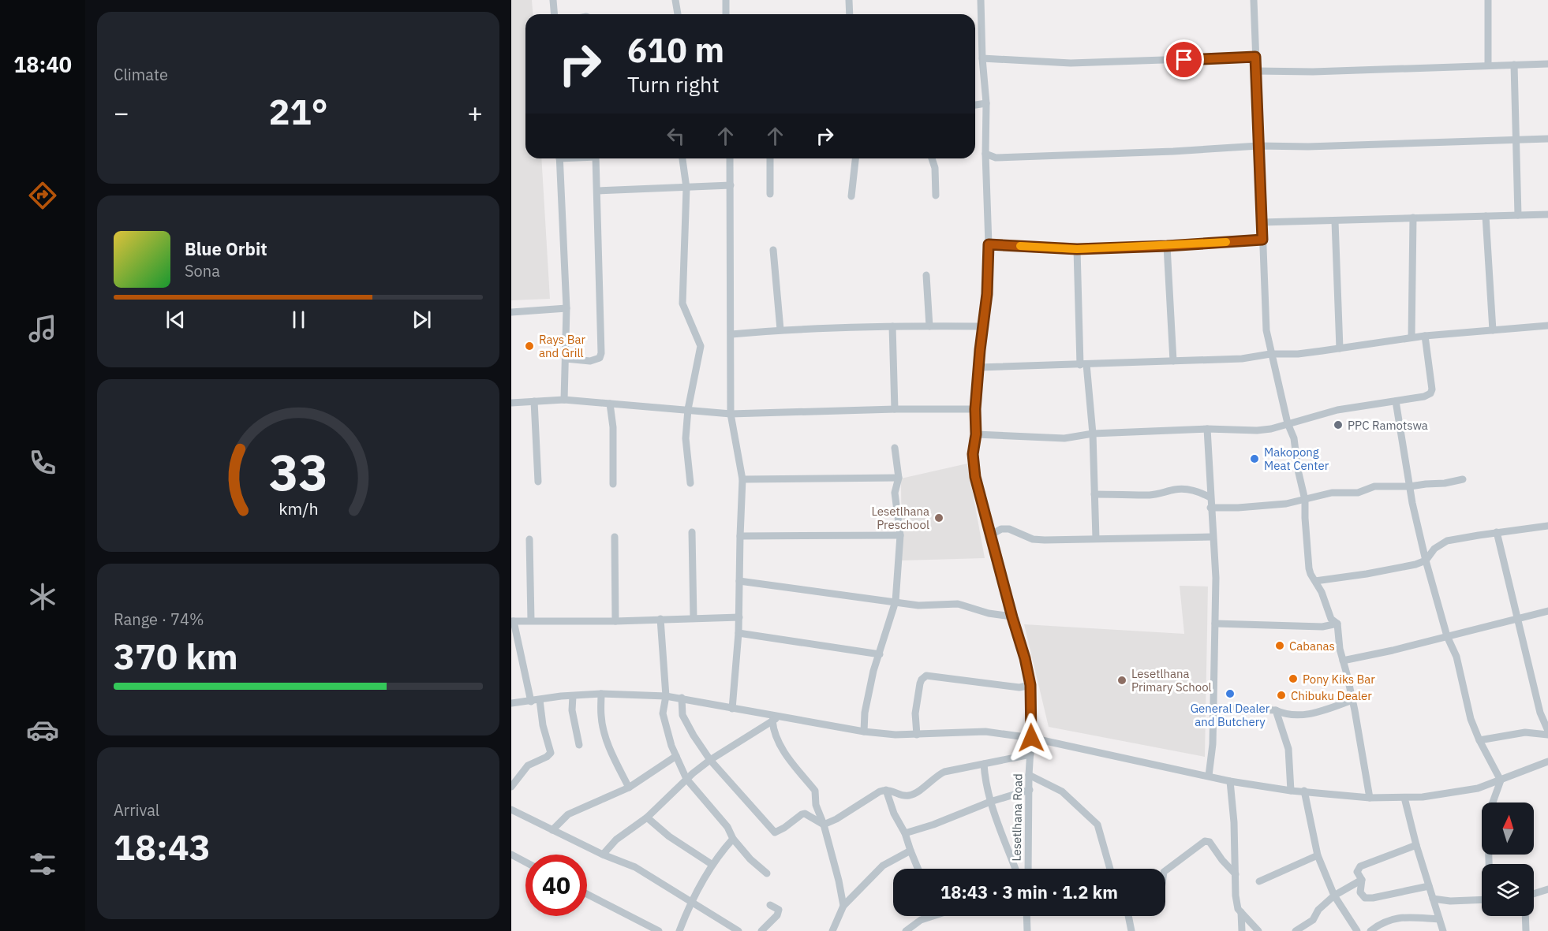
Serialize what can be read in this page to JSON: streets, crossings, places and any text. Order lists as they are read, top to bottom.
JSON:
{
  "streets": {
    "street": ["Lesetlhana Road"]
  },
  "places": [
    "Rays Bar and Grill",
    "PPC Ramotswa",
    "Makopong Meat Center",
    "Lesetlhana Preschool",
    "Cabanas",
    "Pony Kiks Bar",
    "Lesetlhana Primary School",
    "General Dealer and Butchery",
    "Chibuku Dealer"
  ],
  "north": "top",
  "page": {
    "tabs": "18:40",
    "tile": [
      "Climate",
      ["Range · 74%", "370 km"],
      ["Arrival", "18:43"]
    ],
    "turn": ["610 m", "Turn right"],
    "heat": ["−", "21°", "+"],
    "song": ["Blue Orbit", "Sona"],
    "limit": "40",
    "trip": "18:43 · 3 min · 1.2 km",
    "gauge": ["33", "km/h"]
  }
}
